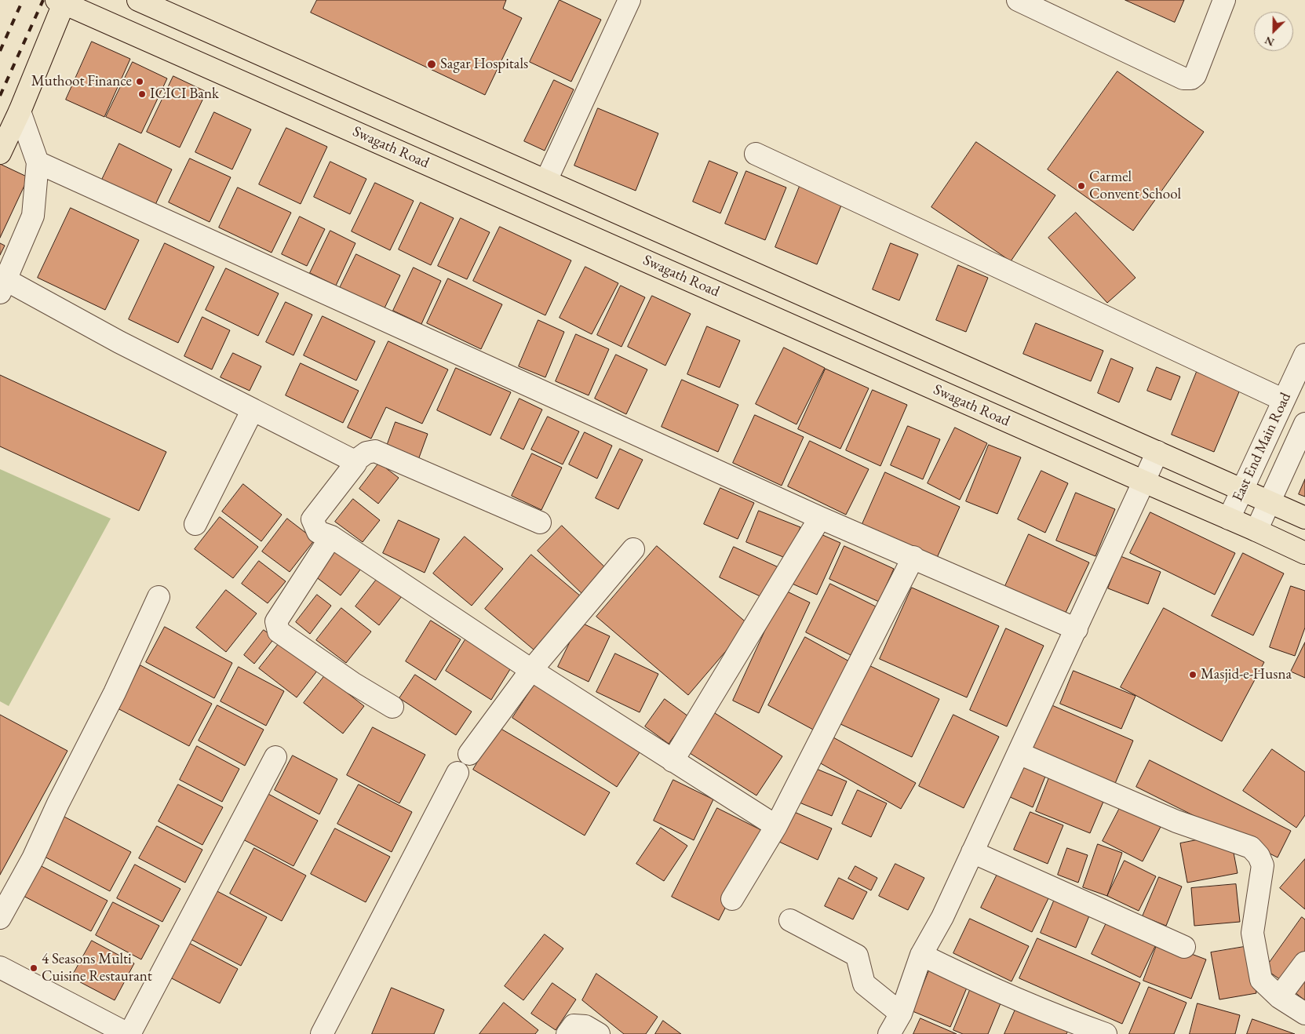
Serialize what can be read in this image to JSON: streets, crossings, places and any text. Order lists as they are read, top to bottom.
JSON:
{
  "streets": {
    "main road": ["Swagath Road"],
    "street": ["East End Main Road"]
  },
  "crossings": [
    ["Swagath Road", "East End Main Road"]
  ],
  "places": [
    "Sagar Hospitals",
    "Muthoot Finance",
    "ICICI Bank",
    "Carmel Convent School",
    "Masjid-e-Husna",
    "4 Seasons Multi Cuisine Restaurant"
  ],
  "north": "bottom left"
}
